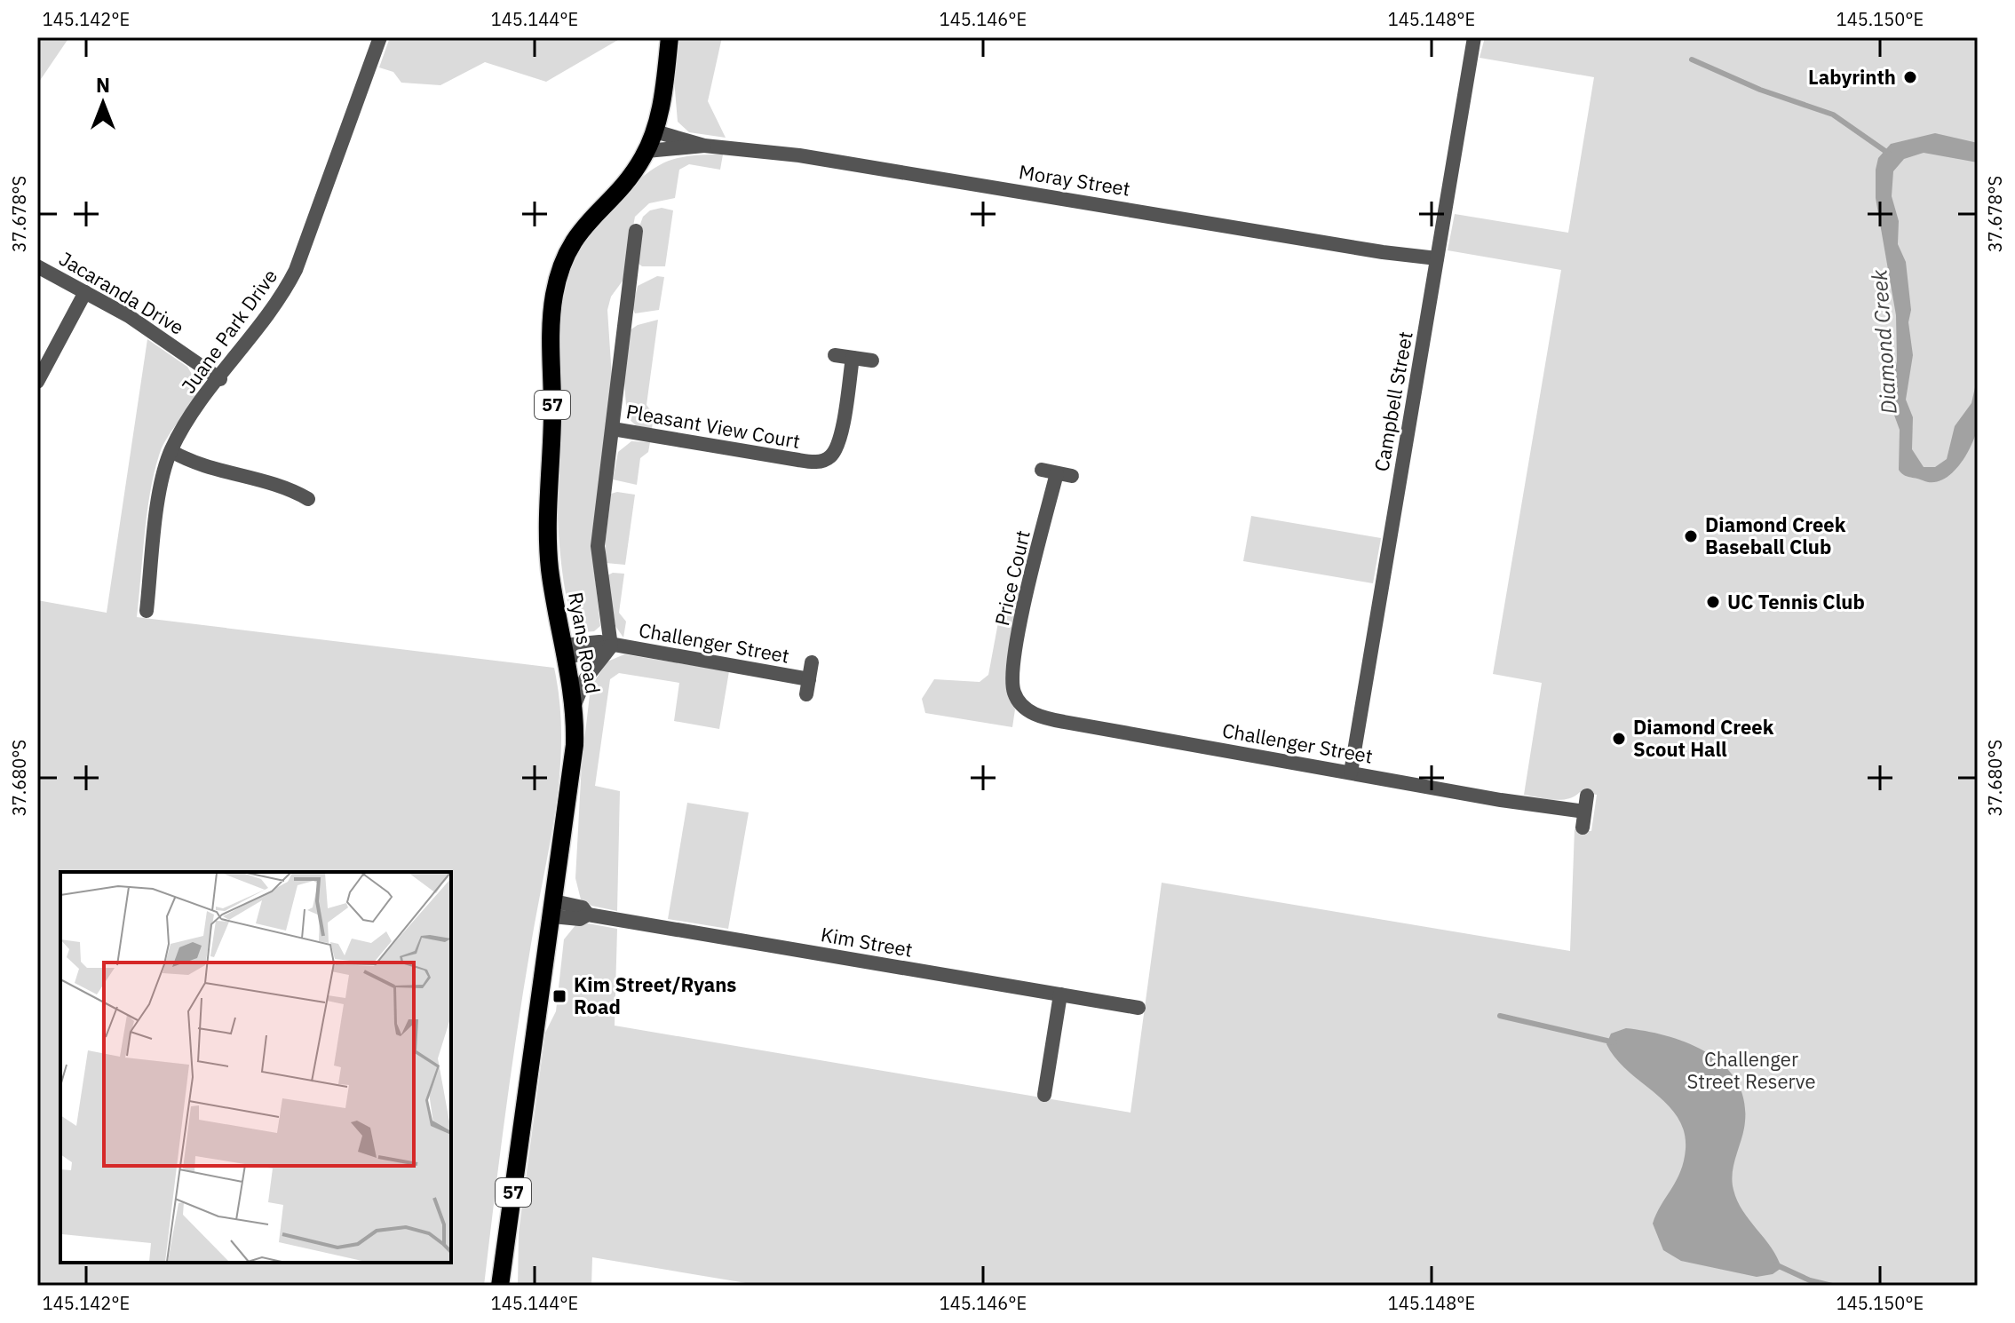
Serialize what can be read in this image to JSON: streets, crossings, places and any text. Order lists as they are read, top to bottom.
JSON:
{
  "streets": {
    "main road": ["57", "Ryans Road"],
    "street": [
      "Moray Street",
      "Jacaranda Drive",
      "Juane Park Drive",
      "Campbell Street",
      "Pleasant View Court",
      "Price Court",
      "Challenger Street",
      "Kim Street"
    ]
  },
  "crossings": [
    ["Moray Street", "Campbell Street"],
    ["Moray Street", "Ryans Road"],
    ["Jacaranda Drive", "Juane Park Drive"],
    ["Campbell Street", "Challenger Street"],
    ["Pleasant View Court", "Ryans Road"],
    ["Price Court", "Challenger Street"],
    ["Ryans Road", "Challenger Street"],
    ["Ryans Road", "Kim Street"]
  ],
  "water": ["Diamond Creek"],
  "parks": ["Challenger Street Reserve"],
  "places": {
    "other": [
      "Labyrinth",
      "Diamond Creek Baseball Club",
      "UC Tennis Club",
      "Diamond Creek Scout Hall"
    ],
    "transit": ["Kim Street/Ryans Road"]
  },
  "north": "top",
  "coordinates": [
    "145.142°E",
    "145.144°E",
    "145.146°E",
    "145.148°E",
    "145.150°E",
    "37.678°S",
    "37.680°S"
  ]
}
